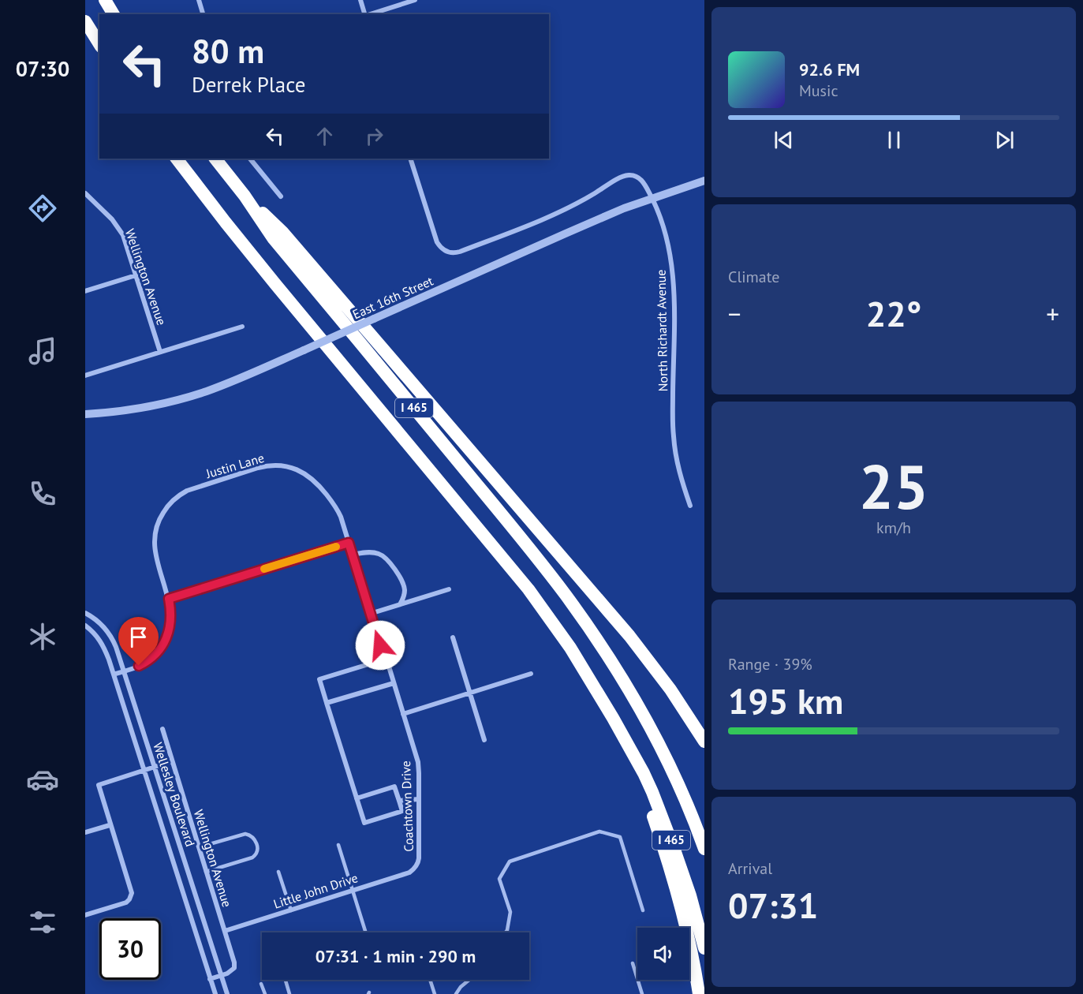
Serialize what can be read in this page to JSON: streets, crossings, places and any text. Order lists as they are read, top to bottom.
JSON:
{
  "streets": {
    "highway": ["I 465"],
    "street": [
      "Wellington Avenue",
      "East 16th Street",
      "North Richardt Avenue",
      "Justin Lane",
      "Wellesley Boulevard",
      "Coachtown Drive",
      "Little John Drive"
    ]
  },
  "crossings": [
    ["Wellington Avenue", "Wellesley Boulevard"],
    ["Wellington Avenue", "Little John Drive"],
    ["East 16th Street", "North Richardt Avenue"],
    ["Justin Lane", "Wellesley Boulevard"],
    ["Coachtown Drive", "Little John Drive"]
  ],
  "page": {
    "tabs": "07:30",
    "turn": ["80 m", "Derrek Place"],
    "song": ["92.6 FM", "Music"],
    "tile": [
      "Climate",
      ["25", "km/h"],
      ["Range · 39%", "195 km"],
      ["Arrival", "07:31"]
    ],
    "heat": ["−", "22°", "+"],
    "limit": "30",
    "trip": "07:31 · 1 min · 290 m"
  }
}
